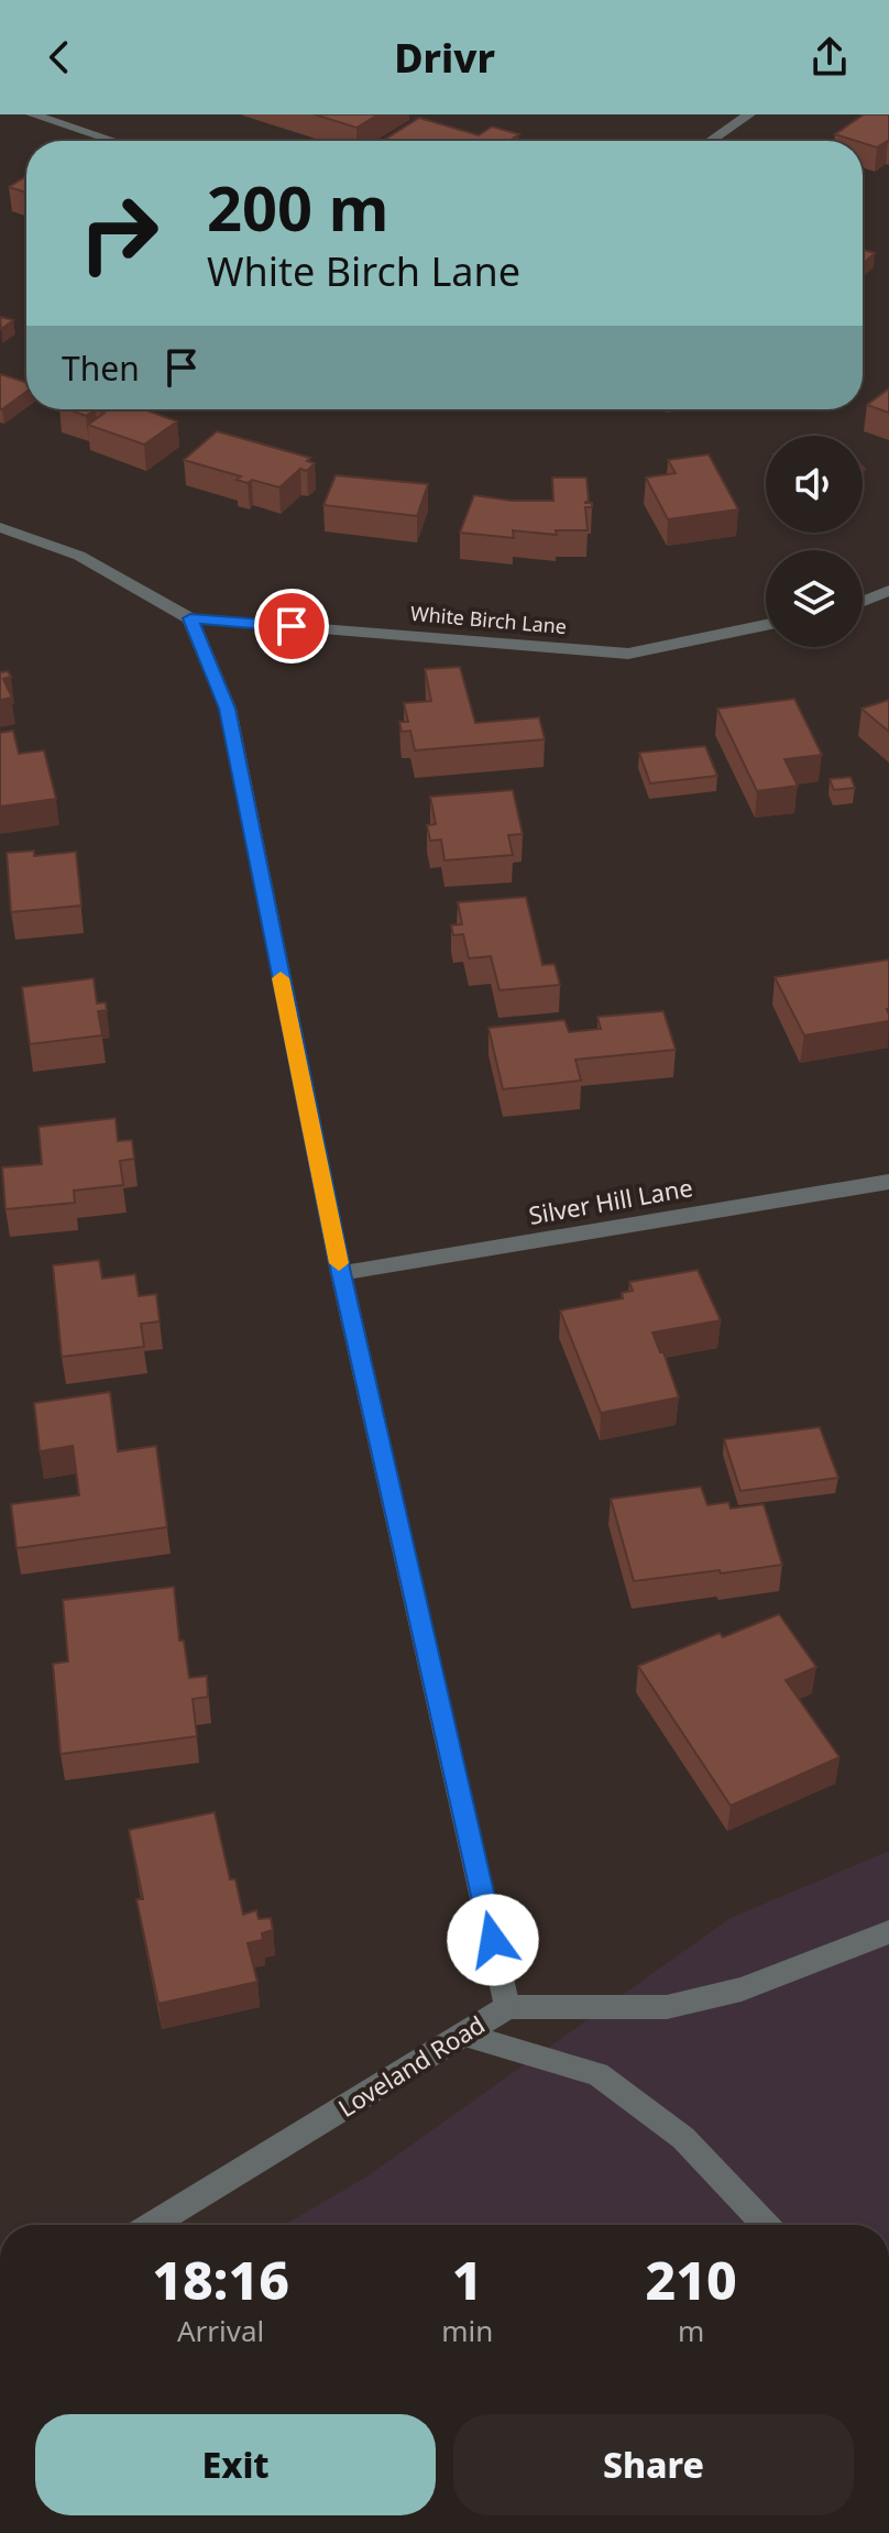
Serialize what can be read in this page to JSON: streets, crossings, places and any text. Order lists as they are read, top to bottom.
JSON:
{
  "streets": {
    "street": ["White Birch Lane", "Silver Hill Lane", "Loveland Road"]
  },
  "crossings": [
    ["White Birch Lane", "Loveland Road"],
    ["Silver Hill Lane", "Loveland Road"]
  ],
  "page": {
    "header": "Drivr",
    "turn": ["200 m", "White Birch Lane"],
    "then": "Then",
    "eta": [
      "18:16",
      "Arrival",
      "1",
      "min",
      "210",
      "m"
    ],
    "buttons": ["Exit", "Share"]
  }
}
